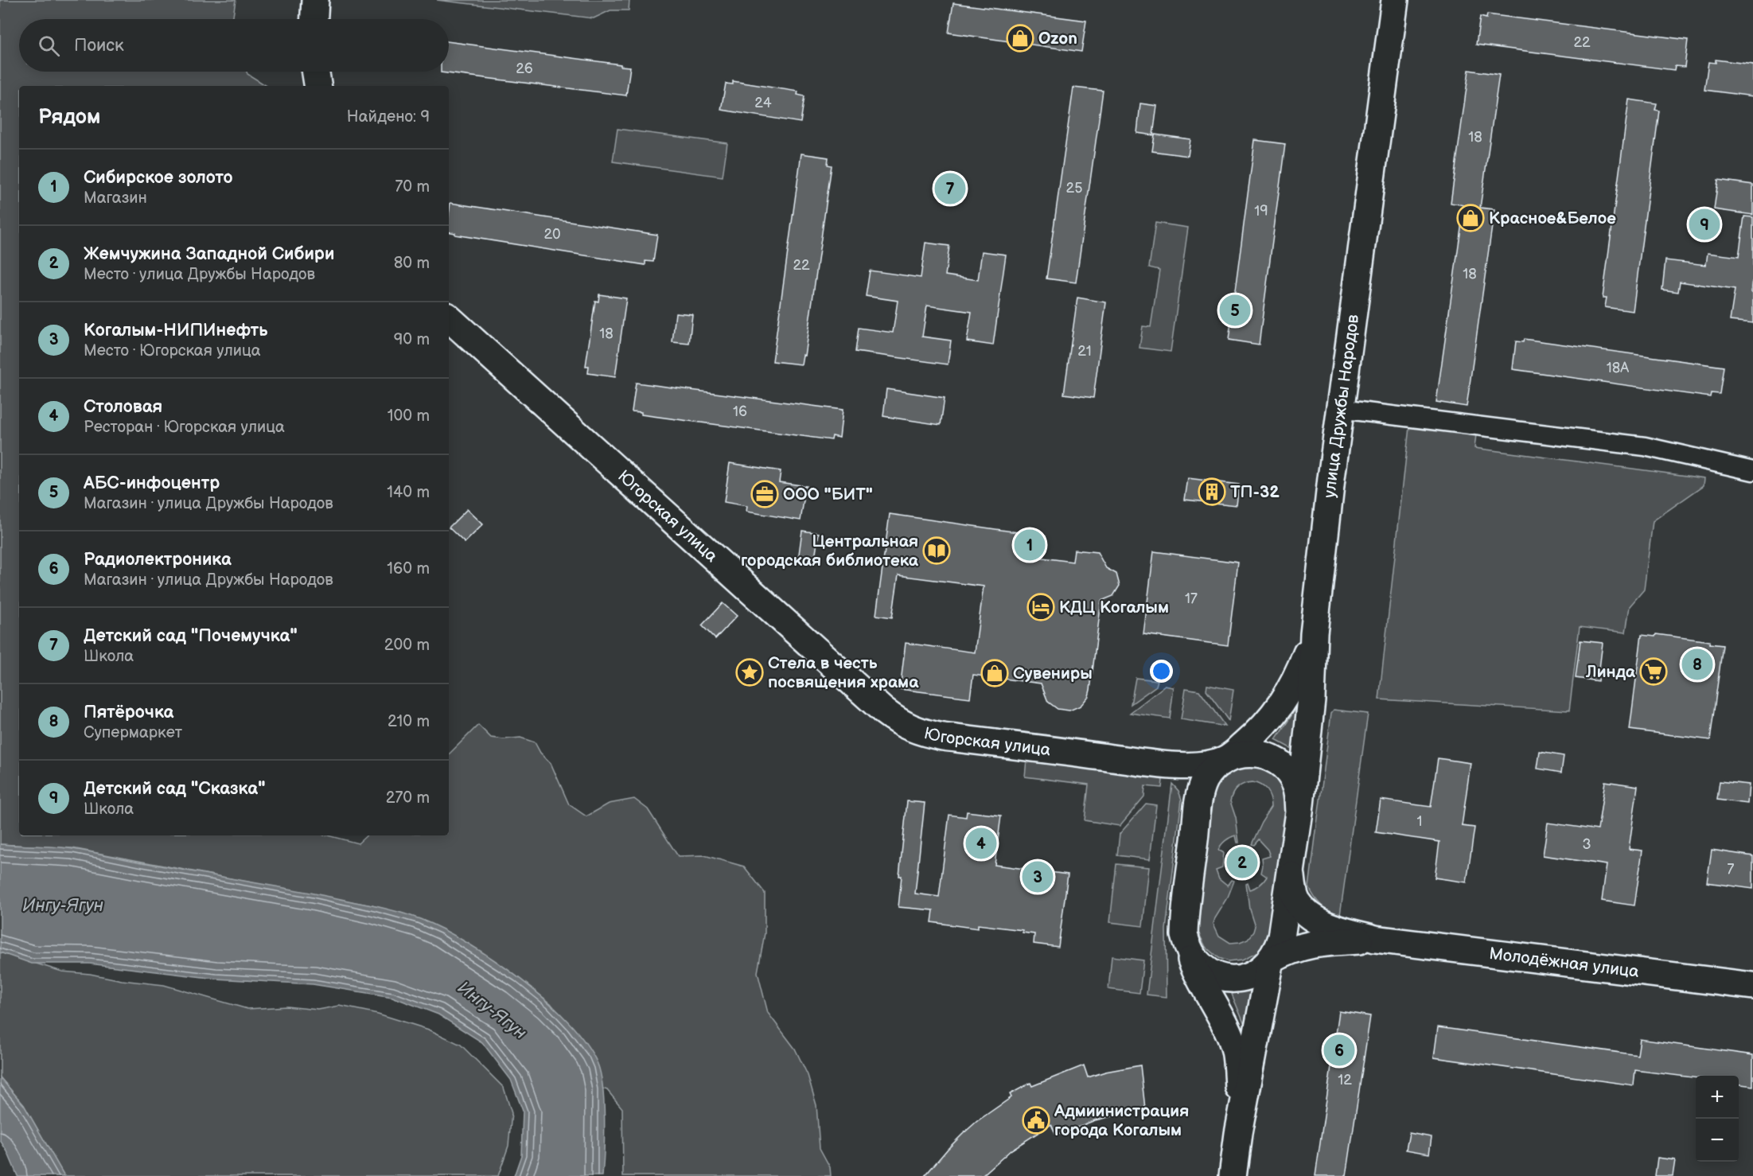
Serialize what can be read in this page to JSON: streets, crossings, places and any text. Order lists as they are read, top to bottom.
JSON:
{
  "streets": {
    "main road": ["улица Дружбы Народов", "Югорская улица", "Молодёжная улица"]
  },
  "crossings": [
    ["улица Дружбы Народов", "Югорская улица"]
  ],
  "water": ["Ингу-Ягун"],
  "places": {
    "shop": ["Ozon", "Красное&Белое", "Сувениры"],
    "building": ["ТП-32"],
    "office": ["ООО \"БИТ\""],
    "library": ["Центральная городская библиотека"],
    "hotel": ["КДЦ Когалым"],
    "supermarket": ["Линда"],
    "place": ["Стела в честь посвящения храма"],
    "public building": ["Адмиинистрация города Когалым"]
  },
  "house_numbers": [
    "22",
    "26",
    "24",
    "18",
    "25",
    "19",
    "20",
    "22",
    "18",
    "18",
    "21",
    "18А",
    "16",
    "17",
    "1",
    "3",
    "7",
    "12"
  ],
  "page": {
    "search": "Поиск",
    "heading": ["Рядом", "Найдено: 9"],
    "list": [
      {
        "mark": "1",
        "name": "Сибирское золото",
        "note": "Магазин",
        "value": "70 m"
      },
      {
        "mark": "2",
        "name": "Жемчужина Западной Сибири",
        "note": "Место · улица Дружбы Народов",
        "value": "80 m"
      },
      {
        "mark": "3",
        "name": "Когалым-НИПИнефть",
        "note": "Место · Югорская улица",
        "value": "90 m"
      },
      {
        "mark": "4",
        "name": "Столовая",
        "note": "Ресторан · Югорская улица",
        "value": "100 m"
      },
      {
        "mark": "5",
        "name": "АБС-инфоцентр",
        "note": "Магазин · улица Дружбы Народов",
        "value": "140 m"
      },
      {
        "mark": "6",
        "name": "Радиолектроника",
        "note": "Магазин · улица Дружбы Народов",
        "value": "160 m"
      },
      {
        "mark": "7",
        "name": "Детский сад \"Почемучка\"",
        "note": "Школа",
        "value": "200 m"
      },
      {
        "mark": "8",
        "name": "Пятёрочка",
        "note": "Супермаркет",
        "value": "210 m"
      },
      {
        "mark": "9",
        "name": "Детский сад \"Сказка\"",
        "note": "Школа",
        "value": "270 m"
      }
    ],
    "pins": [
      "7",
      "9",
      "5",
      "1",
      "8",
      "4",
      "2",
      "3",
      "6"
    ],
    "map_buttons": ["+", "−"]
  }
}
